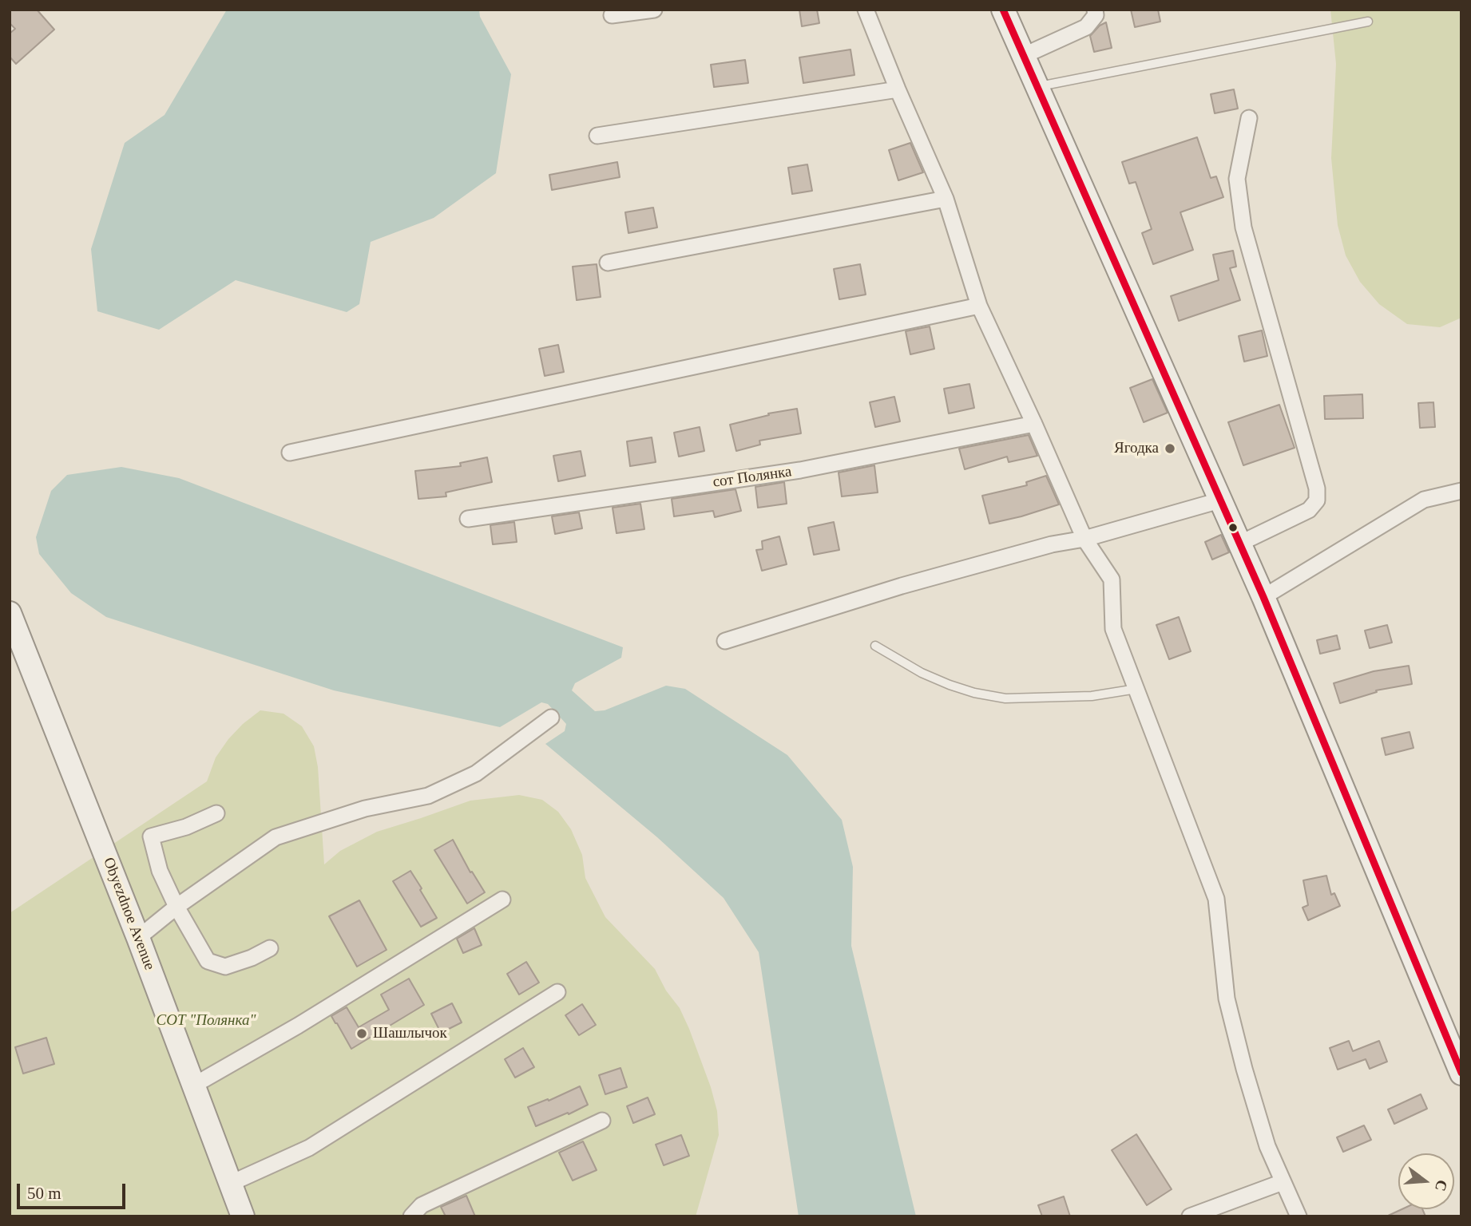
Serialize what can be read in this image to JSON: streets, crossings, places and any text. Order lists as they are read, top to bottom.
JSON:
{
  "streets": {
    "main road": ["Obyezdnoe Avenue"],
    "street": ["сот Полянка"]
  },
  "parks": ["СОТ \"Полянка\""],
  "places": ["Ягодка", "Шашлычок"],
  "scale_bar": "50 m",
  "north": "right"
}
